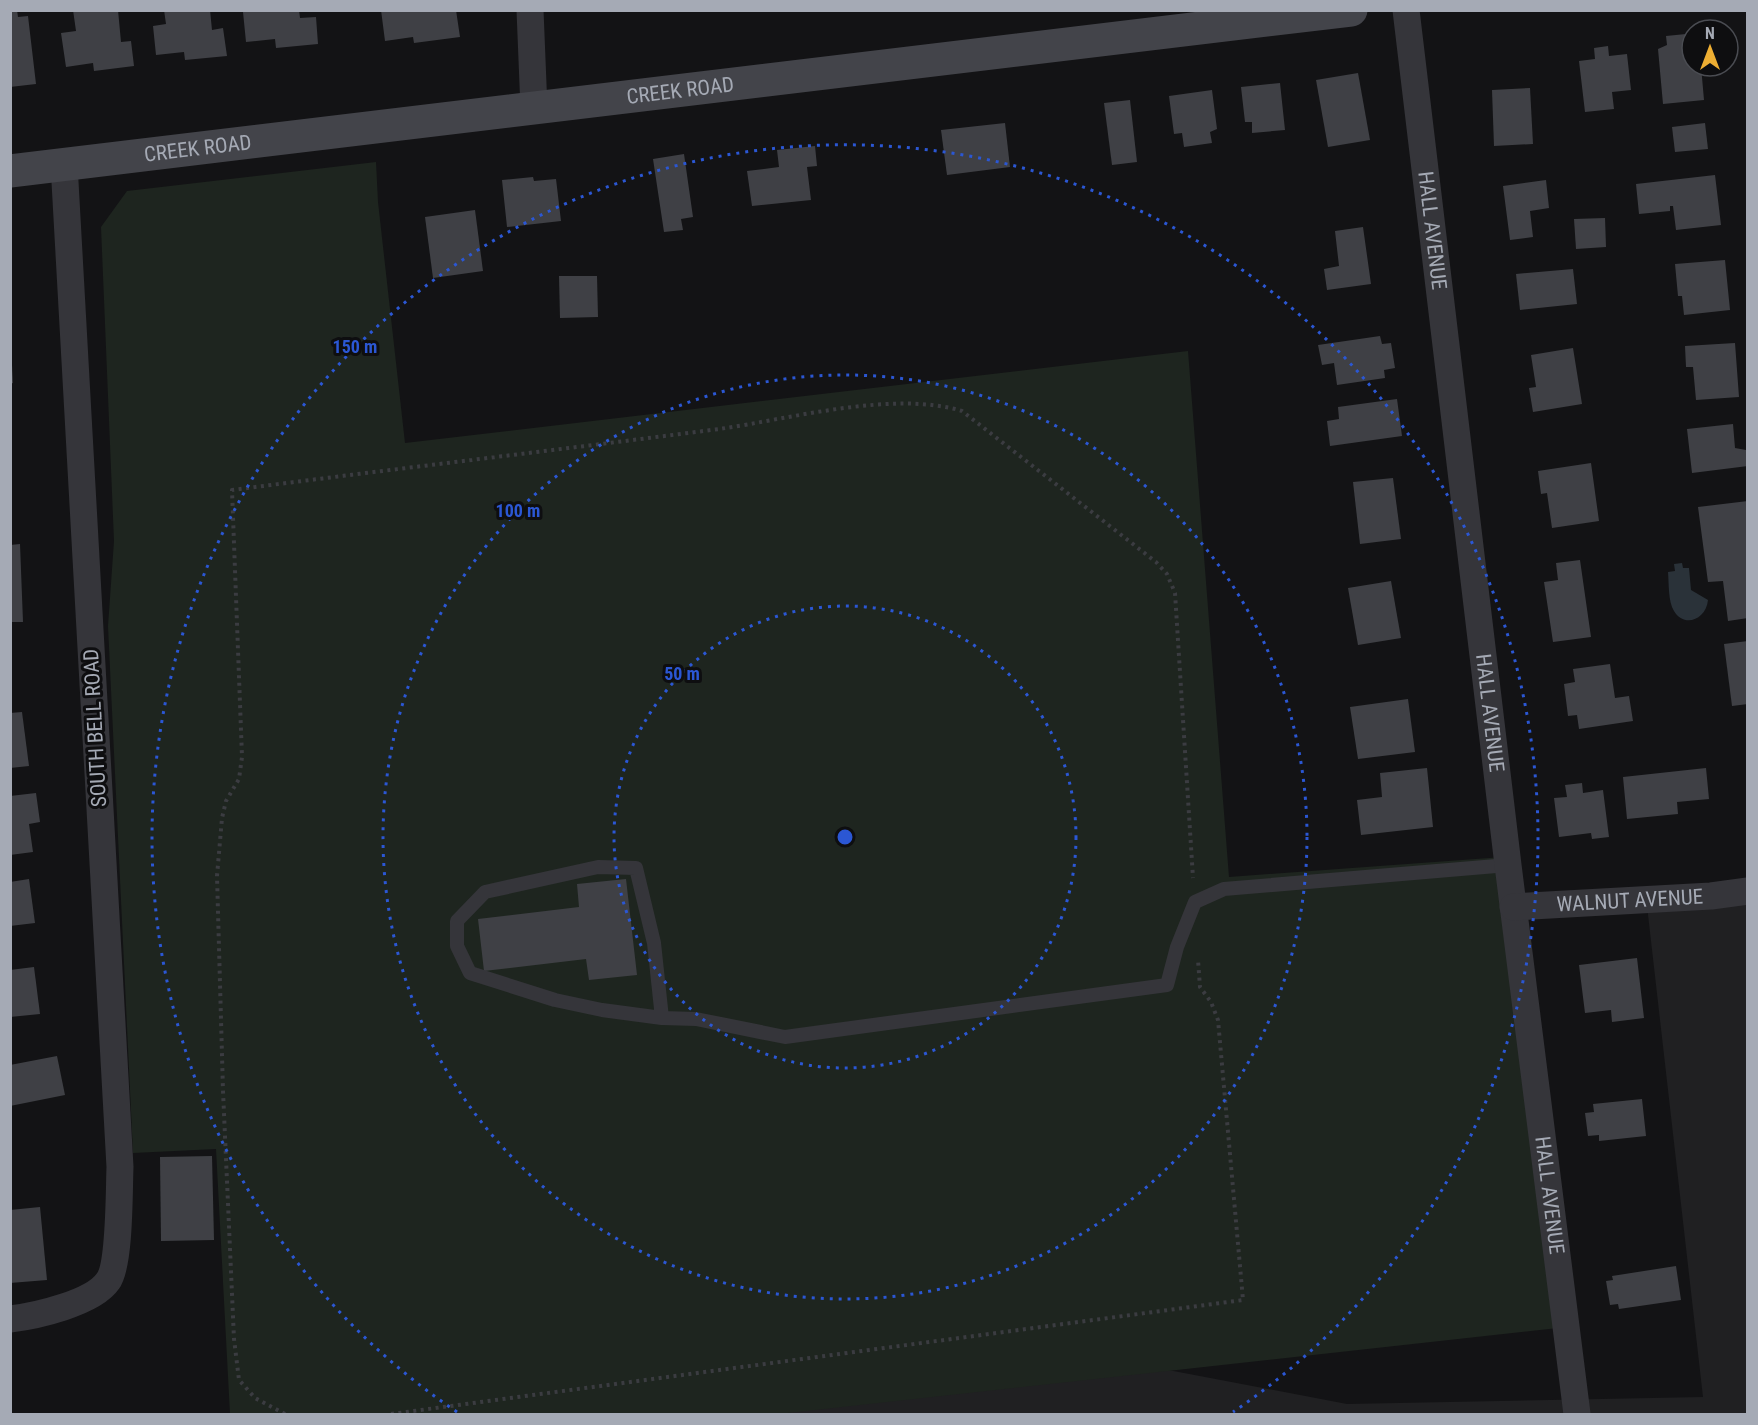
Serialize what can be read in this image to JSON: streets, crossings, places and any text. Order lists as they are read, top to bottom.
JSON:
{
  "streets": {
    "main road": ["CREEK ROAD"],
    "street": ["HALL AVENUE", "SOUTH BELL ROAD", "WALNUT AVENUE"]
  },
  "crossings": [
    ["CREEK ROAD", "SOUTH BELL ROAD"],
    ["HALL AVENUE", "WALNUT AVENUE"]
  ],
  "north": "top",
  "rings": ["150 m", "100 m", "50 m"]
}
